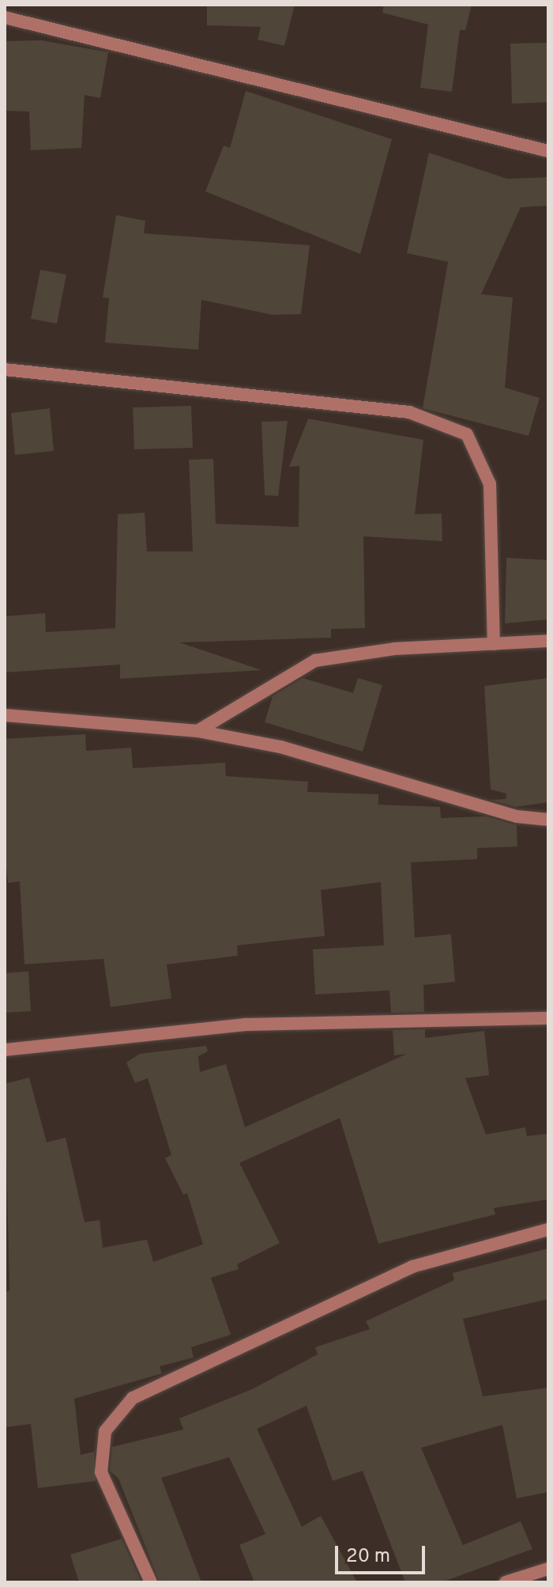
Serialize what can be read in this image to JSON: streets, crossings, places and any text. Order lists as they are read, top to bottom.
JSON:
{
  "scale_bar": "20 m"
}
